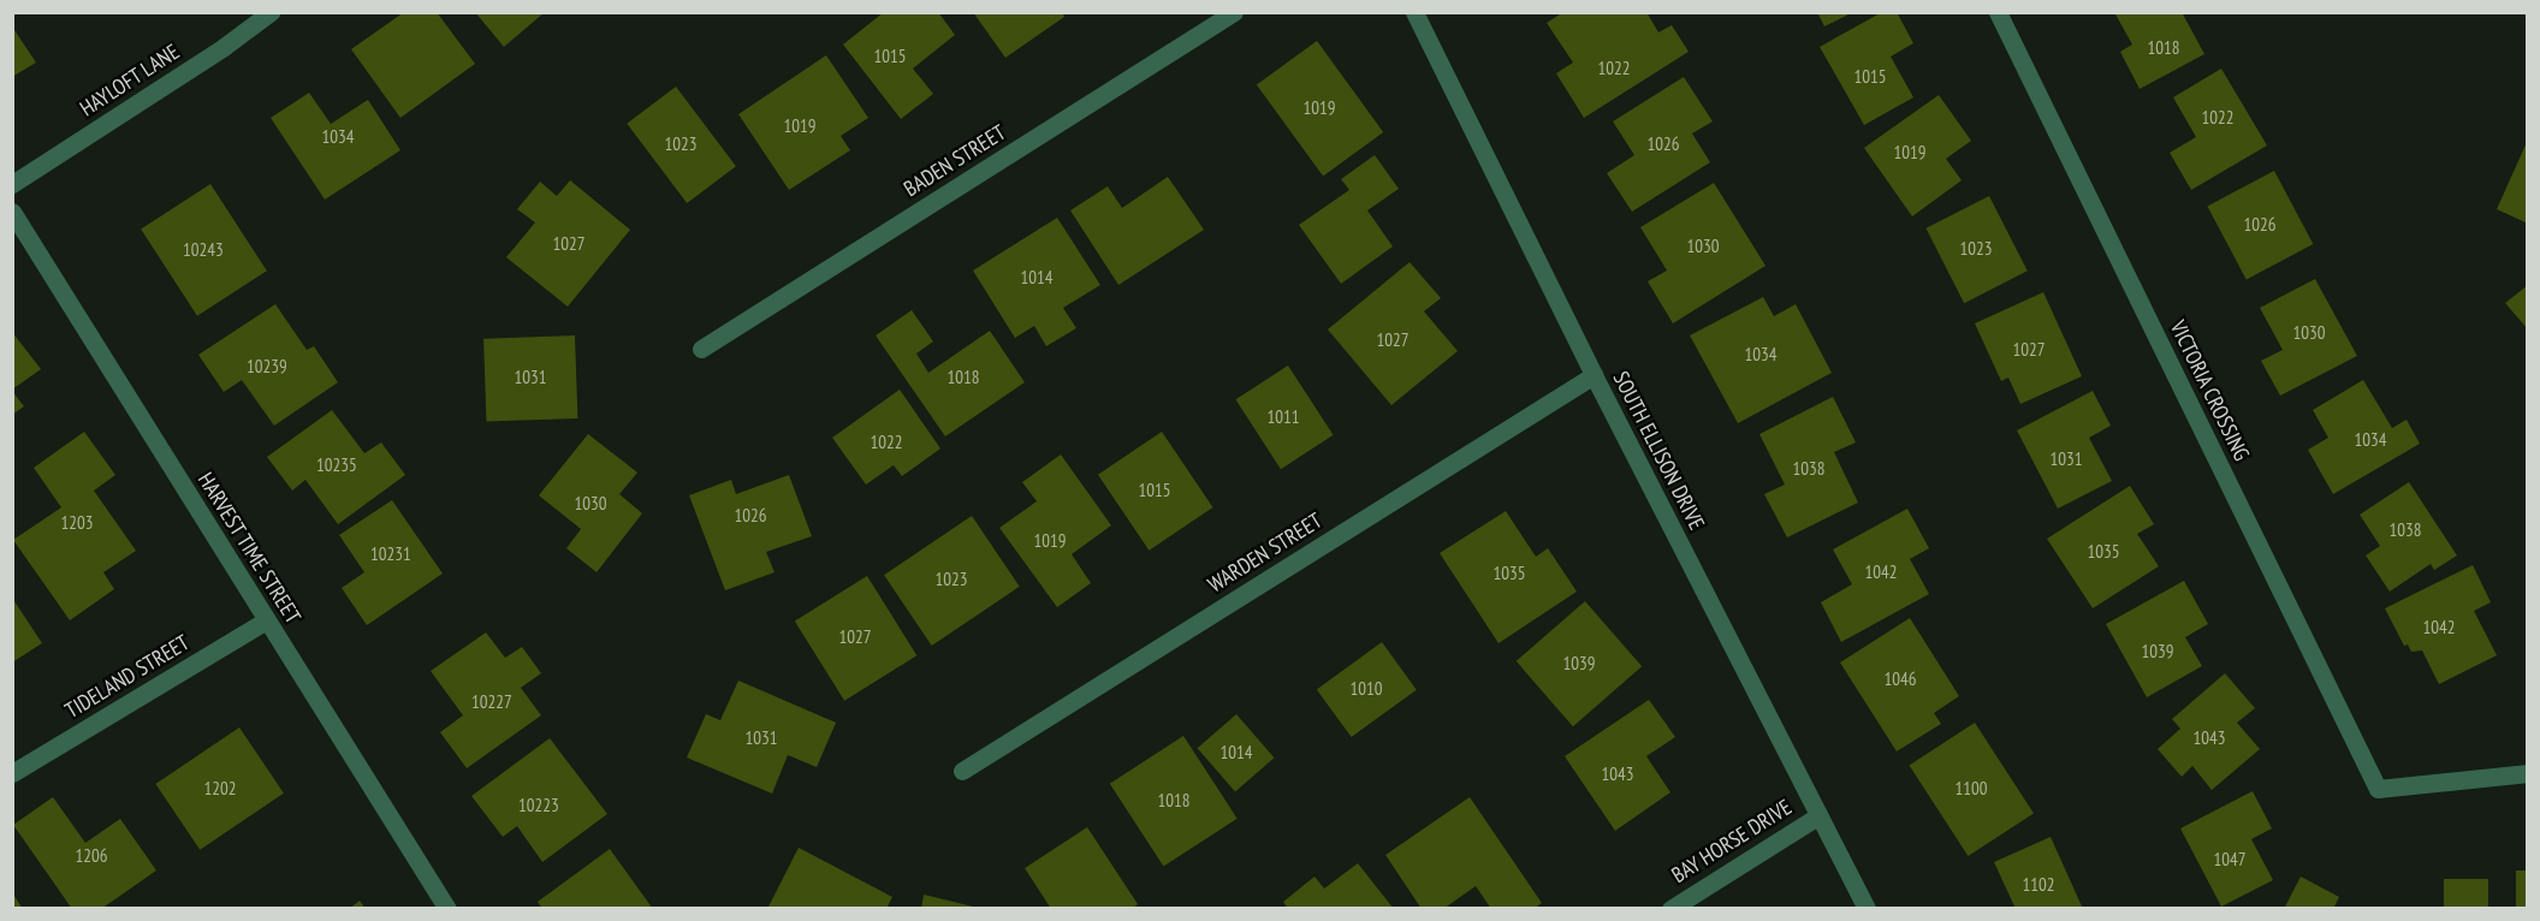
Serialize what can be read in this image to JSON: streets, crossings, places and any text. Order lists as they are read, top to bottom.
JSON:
{
  "streets": {
    "street": [
      "HAYLOFT LANE",
      "BADEN STREET",
      "VICTORIA CROSSING",
      "SOUTH ELLISON DRIVE",
      "HARVEST TIME STREET",
      "WARDEN STREET",
      "TIDELAND STREET",
      "BAY HORSE DRIVE"
    ]
  },
  "crossings": [
    ["SOUTH ELLISON DRIVE", "WARDEN STREET"],
    ["SOUTH ELLISON DRIVE", "BAY HORSE DRIVE"],
    ["HARVEST TIME STREET", "TIDELAND STREET"]
  ],
  "house_numbers": [
    "1018",
    "1015",
    "1022",
    "1015",
    "1019",
    "1022",
    "1019",
    "1034",
    "1023",
    "1026",
    "1019",
    "1026",
    "1027",
    "1030",
    "1023",
    "10243",
    "1014",
    "1030",
    "1027",
    "1027",
    "1034",
    "10239",
    "1031",
    "1018",
    "1011",
    "1034",
    "1022",
    "1031",
    "10235",
    "1038",
    "1015",
    "1030",
    "1026",
    "1203",
    "1038",
    "1019",
    "1035",
    "10231",
    "1042",
    "1035",
    "1023",
    "1042",
    "1027",
    "1039",
    "1039",
    "1046",
    "1010",
    "10227",
    "1031",
    "1043",
    "1014",
    "1043",
    "1202",
    "1100",
    "1018",
    "10223",
    "1206",
    "1047",
    "1102"
  ]
}
